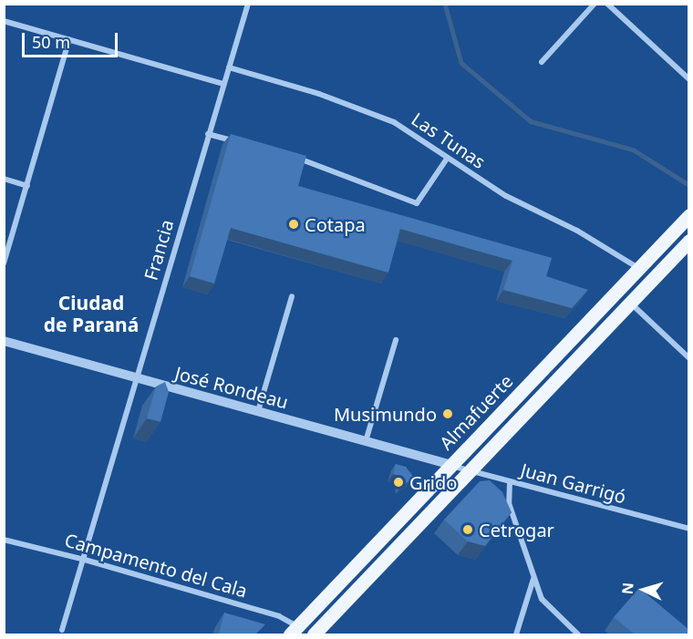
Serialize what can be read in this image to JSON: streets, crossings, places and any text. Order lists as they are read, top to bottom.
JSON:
{
  "streets": {
    "main road": ["Almafuerte"],
    "street": [
      "Las Tunas",
      "Francia",
      "José Rondeau",
      "Juan Garrigó",
      "Campamento del Cala"
    ]
  },
  "crossings": [
    ["Las Tunas", "Francia"],
    ["Las Tunas", "Almafuerte"],
    ["Francia", "José Rondeau"],
    ["Francia", "Campamento del Cala"],
    ["José Rondeau", "Almafuerte"],
    ["José Rondeau", "Juan Garrigó"],
    ["Almafuerte", "Juan Garrigó"],
    ["Almafuerte", "Campamento del Cala"]
  ],
  "districts": ["Ciudad de Paraná"],
  "places": [
    "Cotapa",
    "Musimundo",
    "Grido",
    "Cetrogar"
  ],
  "scale_bar": "50 m",
  "north": "left"
}
